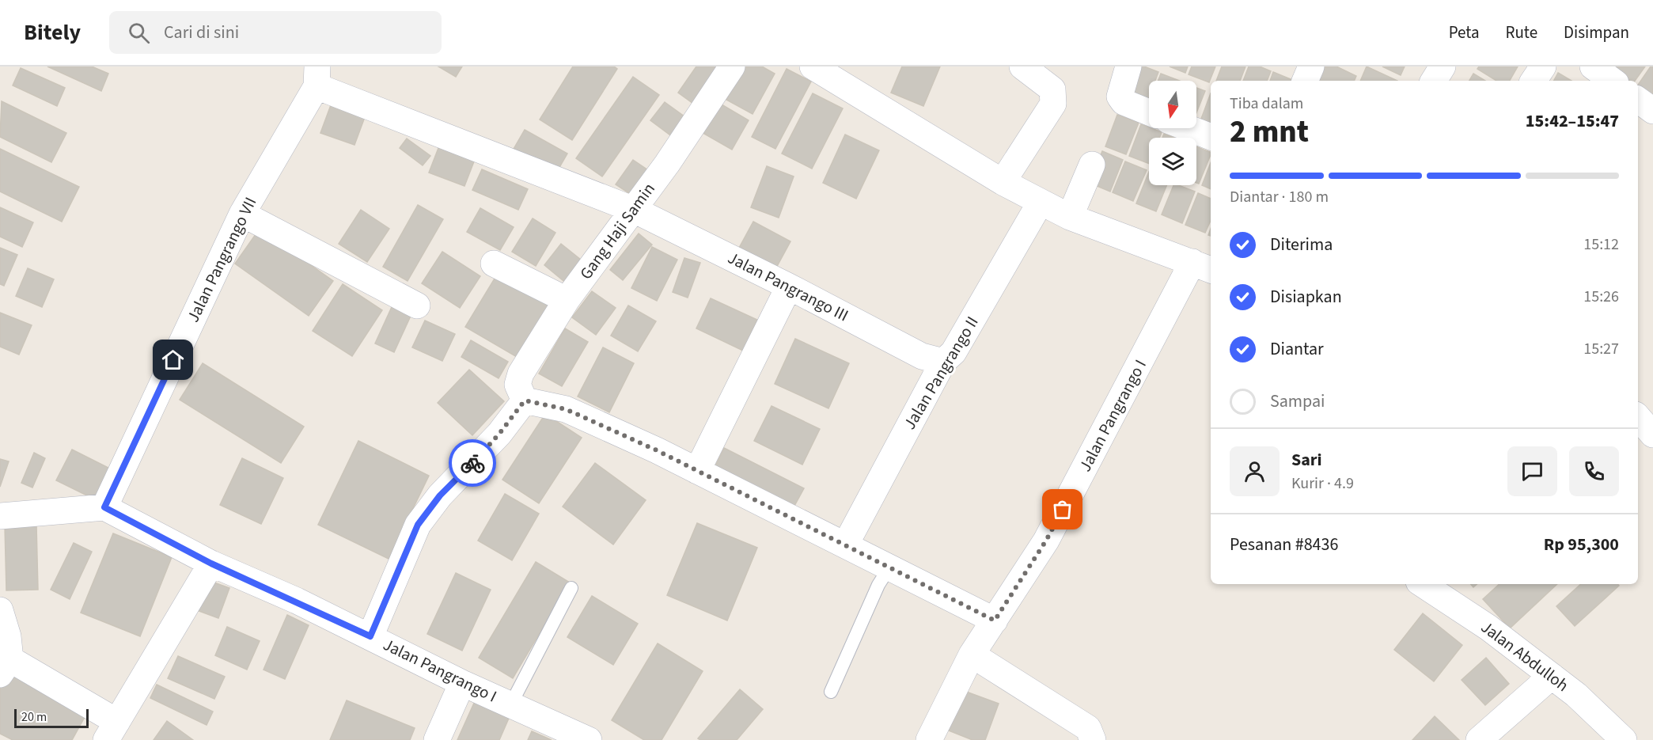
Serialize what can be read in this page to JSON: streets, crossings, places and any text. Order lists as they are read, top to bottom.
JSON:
{
  "streets": {
    "street": [
      "Gang Haji Samin",
      "Jalan Pangrango VII",
      "Jalan Pangrango III",
      "Jalan Pangrango II",
      "Jalan Pangrango I",
      "Jalan Abdulloh"
    ]
  },
  "crossings": [
    ["Gang Haji Samin", "Jalan Pangrango III"],
    ["Jalan Pangrango VII", "Jalan Pangrango III"],
    ["Jalan Pangrango VII", "Jalan Pangrango I"],
    ["Jalan Pangrango III", "Jalan Pangrango II"]
  ],
  "scale_bar": "20 m",
  "north": "bottom",
  "page": {
    "header": "Bitely",
    "search": "Cari di sini",
    "nav": ["Peta", "Rute", "Disimpan"],
    "heading": ["2 mnt", "Tiba dalam", "15:42–15:47"],
    "panel": [
      "Sari",
      "Kurir · 4.9",
      "Pesanan #8436",
      "Rp 95,300"
    ],
    "bar": "Diantar · 180 m",
    "list": [
      ["Diterima", "15:12"],
      ["Disiapkan", "15:26"],
      ["Diantar", "15:27"],
      "Sampai"
    ],
    "scale": "20 m"
  }
}
